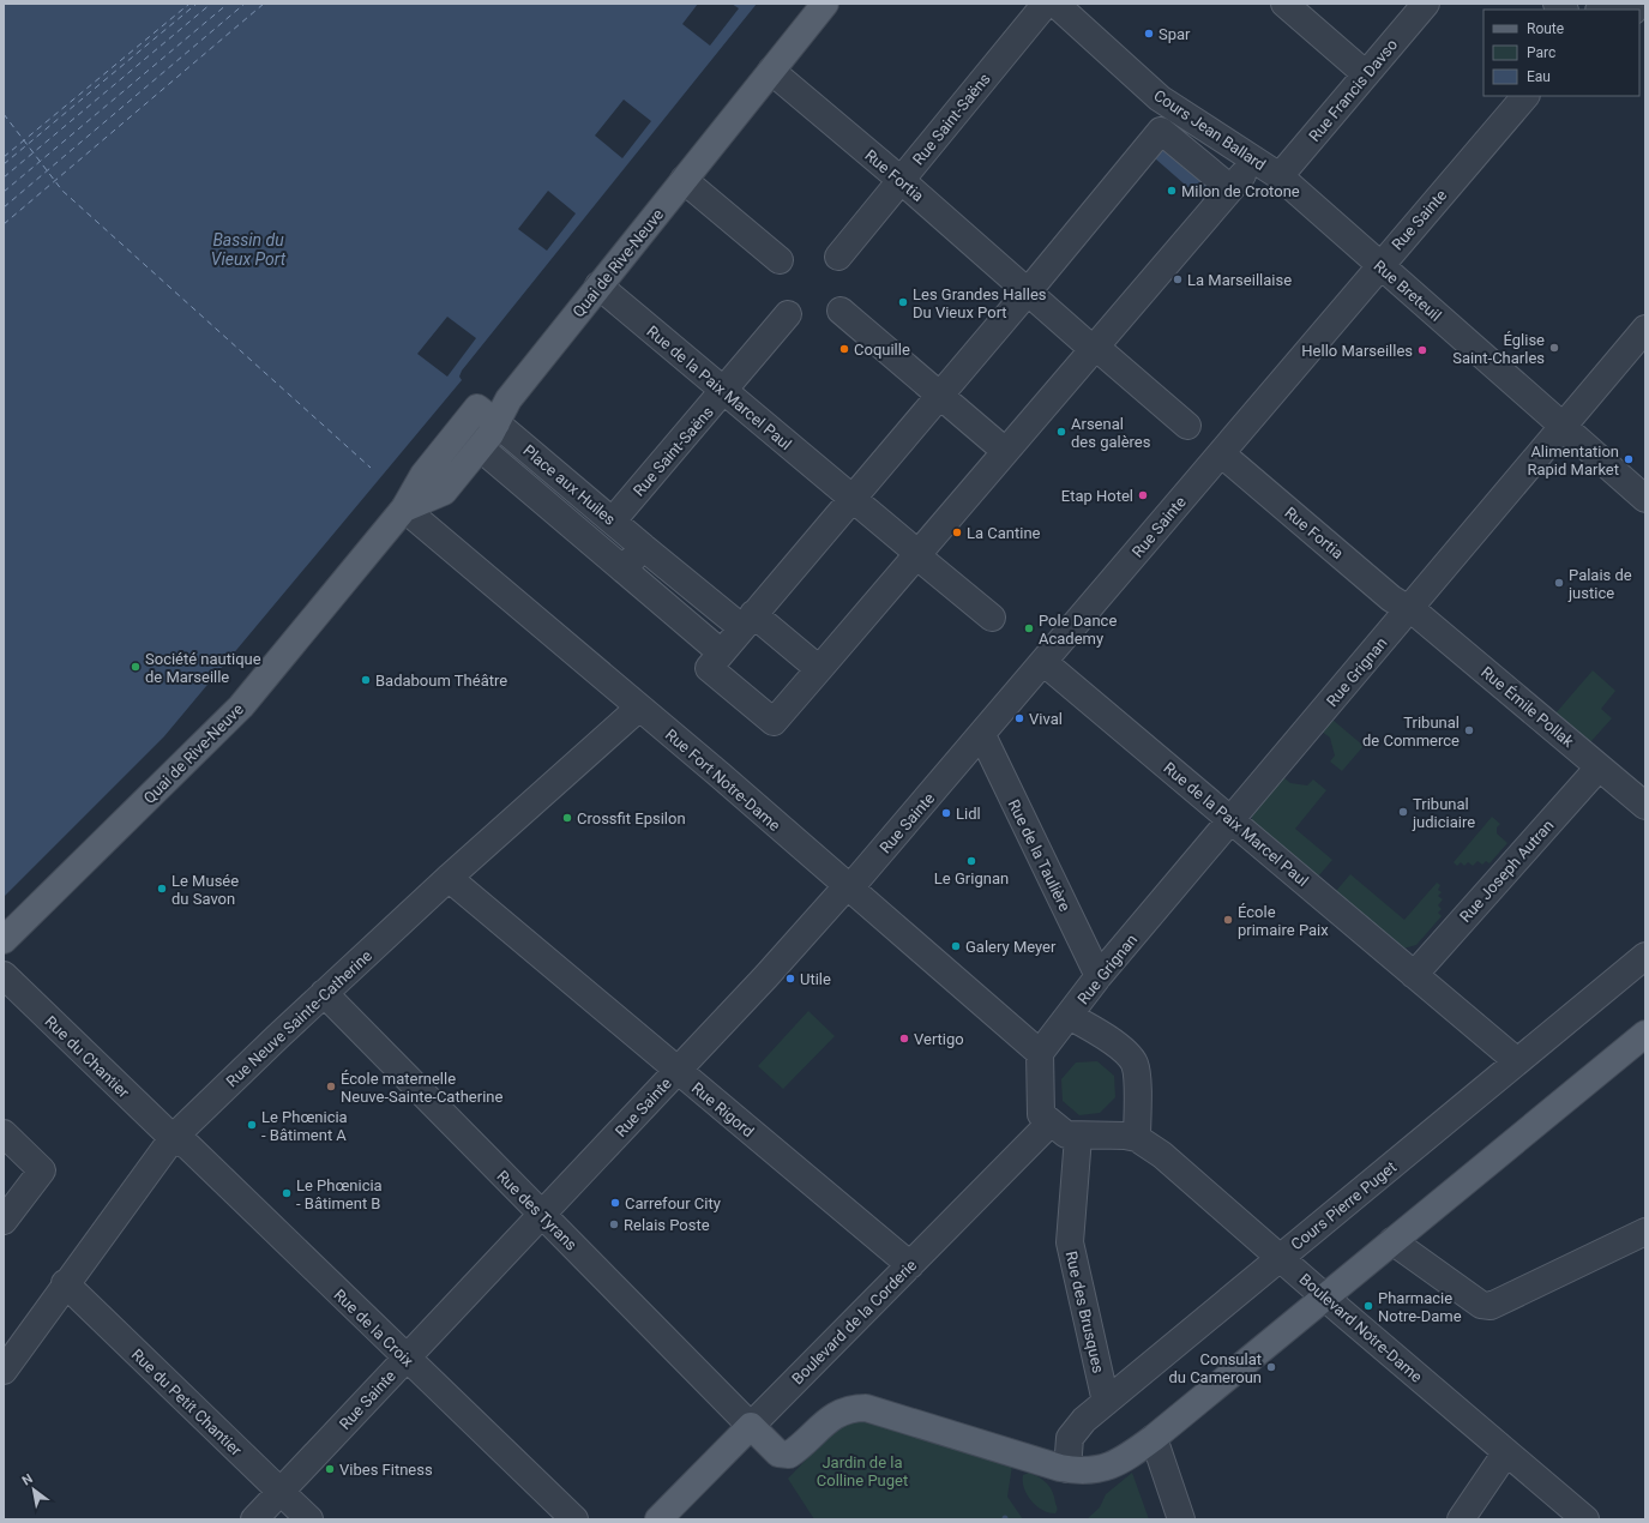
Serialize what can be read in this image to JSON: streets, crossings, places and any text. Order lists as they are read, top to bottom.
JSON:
{
  "streets": {
    "main road": ["Quai de Rive-Neuve", "Boulevard de la Corderie"],
    "street": [
      "Rue Francis Davso",
      "Rue Saint-Saëns",
      "Cours Jean Ballard",
      "Rue Fortia",
      "Rue Sainte",
      "Rue Breteuil",
      "Rue de la Paix Marcel Paul",
      "Place aux Huiles",
      "Rue Grignan",
      "Rue Émile Pollak",
      "Rue Fort Notre-Dame",
      "Rue de la Taulière",
      "Rue Joseph Autran",
      "Rue Neuve Sainte-Catherine",
      "Rue du Chantier",
      "Rue Rigord",
      "Cours Pierre Puget",
      "Rue des Tyrans",
      "Rue des Brusques",
      "Rue de la Croix",
      "Boulevard Notre-Dame",
      "Rue du Petit Chantier"
    ]
  },
  "crossings": [
    ["Rue Francis Davso", "Cours Jean Ballard"],
    ["Rue Francis Davso", "Rue Breteuil"],
    ["Rue Saint-Saëns", "Rue Fortia"],
    ["Rue Saint-Saëns", "Rue de la Paix Marcel Paul"],
    ["Rue Saint-Saëns", "Place aux Huiles"],
    ["Cours Jean Ballard", "Rue Breteuil"],
    ["Rue Fortia", "Rue Sainte"],
    ["Rue Fortia", "Quai de Rive-Neuve"],
    ["Rue Fortia", "Rue Grignan"],
    ["Rue Fortia", "Rue Émile Pollak"],
    ["Rue Sainte", "Rue Breteuil"],
    ["Rue Sainte", "Rue de la Paix Marcel Paul"],
    ["Rue Sainte", "Rue Fort Notre-Dame"],
    ["Rue Sainte", "Rue de la Taulière"],
    ["Rue Sainte", "Rue Rigord"],
    ["Rue Sainte", "Rue des Tyrans"],
    ["Rue Sainte", "Rue de la Croix"],
    ["Rue Sainte", "Rue du Petit Chantier"],
    ["Quai de Rive-Neuve", "Rue de la Paix Marcel Paul"],
    ["Quai de Rive-Neuve", "Place aux Huiles"],
    ["Quai de Rive-Neuve", "Rue Fort Notre-Dame"],
    ["Rue Breteuil", "Rue Grignan"],
    ["Rue de la Paix Marcel Paul", "Rue Grignan"],
    ["Rue de la Paix Marcel Paul", "Rue Joseph Autran"],
    ["Rue de la Paix Marcel Paul", "Cours Pierre Puget"],
    ["Rue Grignan", "Rue Émile Pollak"],
    ["Rue Grignan", "Rue Fort Notre-Dame"],
    ["Rue Grignan", "Rue de la Taulière"],
    ["Rue Émile Pollak", "Rue Joseph Autran"],
    ["Rue Fort Notre-Dame", "Rue Neuve Sainte-Catherine"],
    ["Rue Neuve Sainte-Catherine", "Rue du Chantier"],
    ["Rue Neuve Sainte-Catherine", "Rue Rigord"],
    ["Rue Neuve Sainte-Catherine", "Rue des Tyrans"],
    ["Rue Neuve Sainte-Catherine", "Rue de la Croix"],
    ["Rue Neuve Sainte-Catherine", "Rue du Petit Chantier"],
    ["Rue du Chantier", "Rue de la Croix"],
    ["Rue Rigord", "Boulevard de la Corderie"],
    ["Cours Pierre Puget", "Rue des Brusques"],
    ["Cours Pierre Puget", "Boulevard Notre-Dame"],
    ["Rue des Tyrans", "Boulevard de la Corderie"]
  ],
  "water": ["Bassin du Vieux Port"],
  "parks": ["Jardin de la Colline Puget"],
  "places": [
    "Spar",
    "Milon de Crotone",
    "La Marseillaise",
    "Les Grandes Halles Du Vieux Port",
    "Église Saint-Charles",
    "Coquille",
    "Hello Marseilles",
    "Arsenal des galères",
    "Alimentation Rapid Market",
    "Etap Hotel",
    "La Cantine",
    "Palais de justice",
    "Pole Dance Academy",
    "Société nautique de Marseille",
    "Badaboum Théâtre",
    "Vival",
    "Tribunal de Commerce",
    "Tribunal judiciaire",
    "Lidl",
    "Crossfit Epsilon",
    "Le Grignan",
    "Le Musée du Savon",
    "École primaire Paix",
    "Galery Meyer",
    "Utile",
    "Vertigo",
    "École maternelle Neuve-Sainte-Catherine",
    "Le Phœnicia - Bâtiment A",
    "Le Phœnicia - Bâtiment B",
    "Carrefour City",
    "Relais Poste",
    "Pharmacie Notre-Dame",
    "Consulat du Cameroun",
    "Vibes Fitness"
  ],
  "legend": ["Route", "Parc", "Eau"],
  "north": "top left"
}
